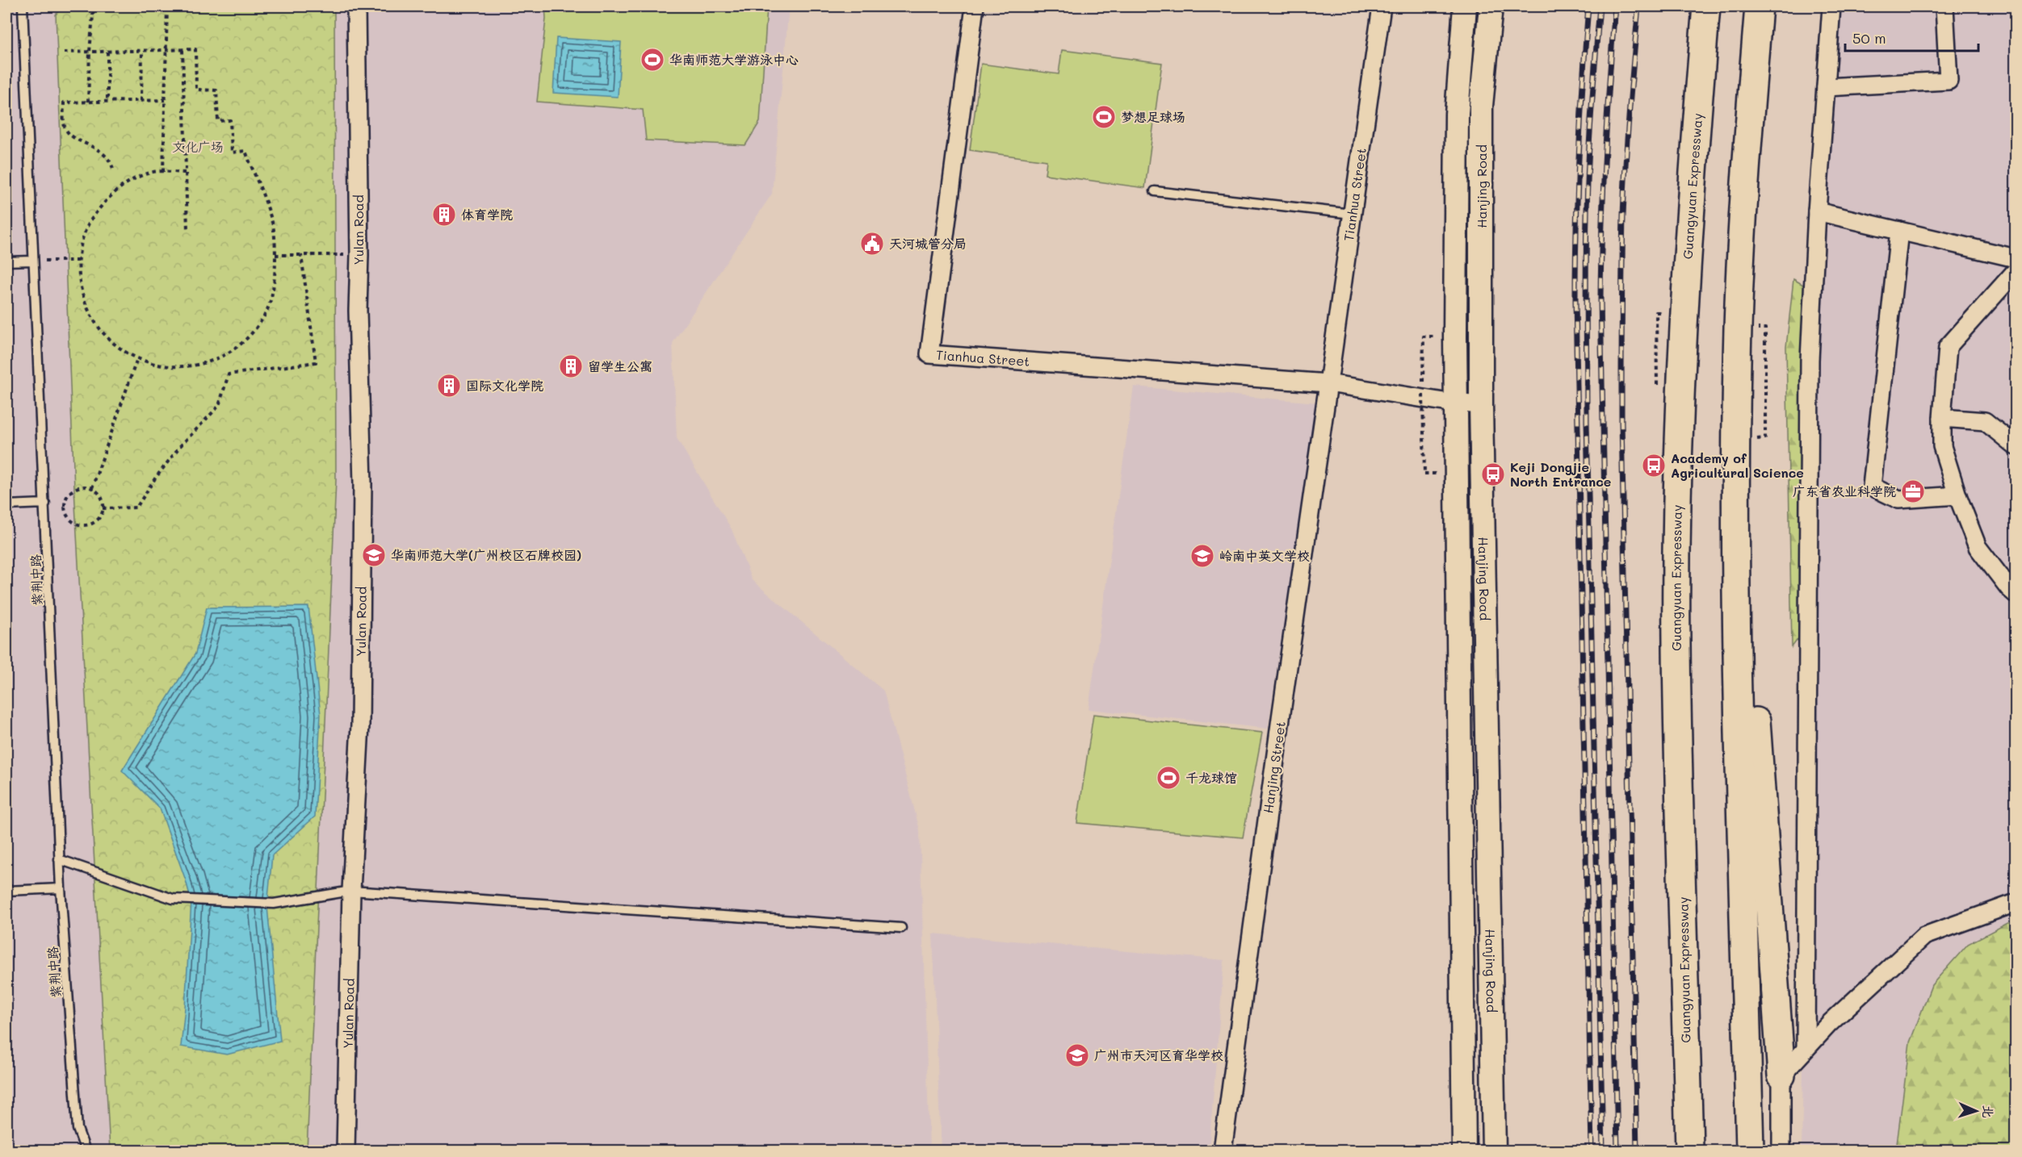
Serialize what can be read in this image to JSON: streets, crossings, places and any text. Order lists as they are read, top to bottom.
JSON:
{
  "streets": {
    "highway": ["Guangyuan Expressway"],
    "street": [
      "Hanjing Road",
      "Tianhua Street",
      "Yulan Road",
      "Hanjing Street"
    ],
    "lane": ["紫荆中路"]
  },
  "crossings": [
    ["Hanjing Road", "Tianhua Street"],
    ["Tianhua Street", "Hanjing Street"]
  ],
  "parks": ["文化广场"],
  "places": {
    "sports": ["华南师范大学游泳中心", "梦想足球场", "千龙球馆"],
    "building": ["体育学院", "留学生公寓", "国际文化学院"],
    "public building": ["天河城管分局"],
    "bus stop": ["Academy of Agricultural Science", "Keji Dongjie North Entrance"],
    "office": ["广东省农业科学院"],
    "school or university": ["华南师范大学(广州校区石牌校园)", "岭南中英文学校", "广州市天河区育华学校"]
  },
  "scale_bar": "50 m",
  "north": "right"
}
